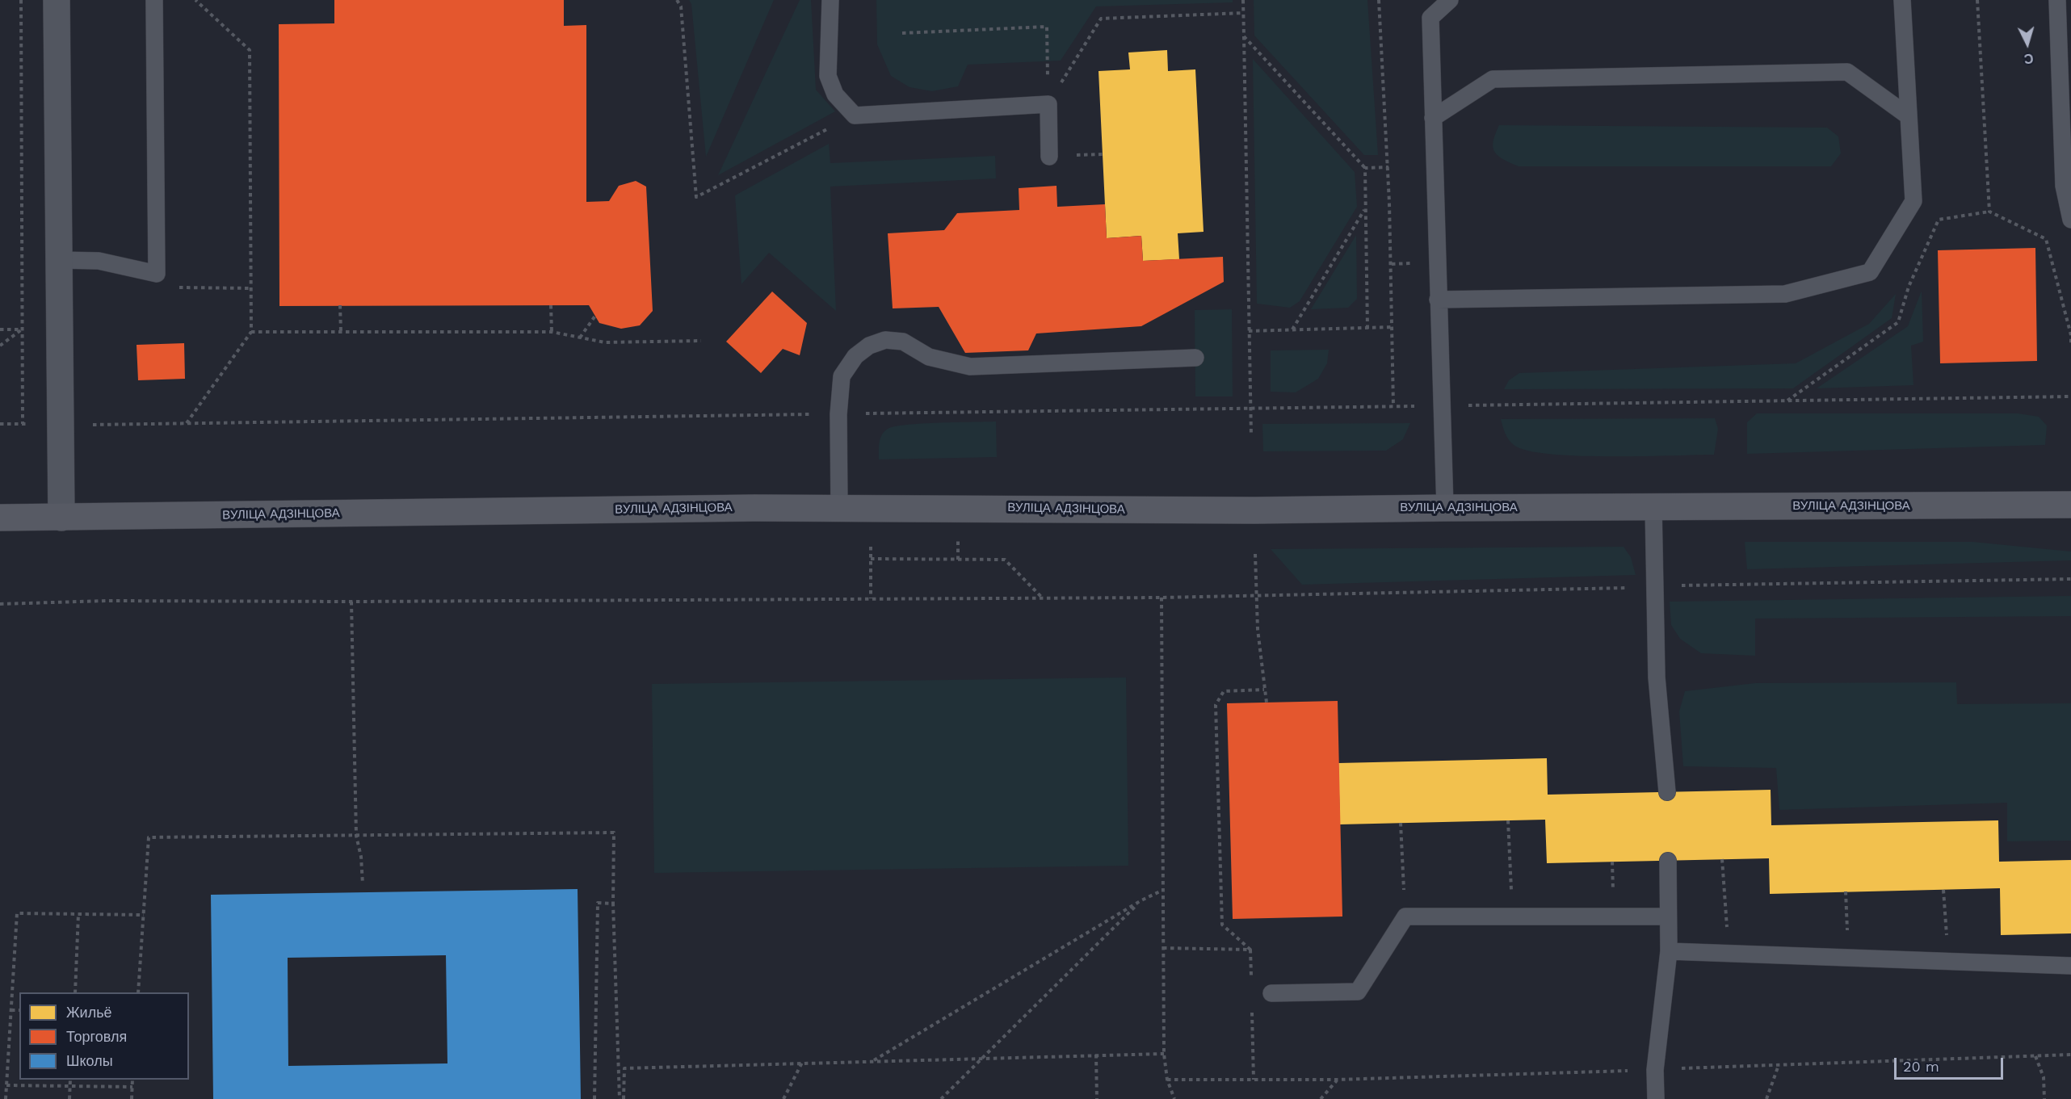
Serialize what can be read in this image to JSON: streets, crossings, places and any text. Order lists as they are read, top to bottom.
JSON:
{
  "streets": {
    "main road": ["ВУЛІЦА АДЗІНЦОВА"]
  },
  "legend": ["Жильё", "Торговля", "Школы"],
  "scale_bar": "20 m",
  "north": "bottom"
}
